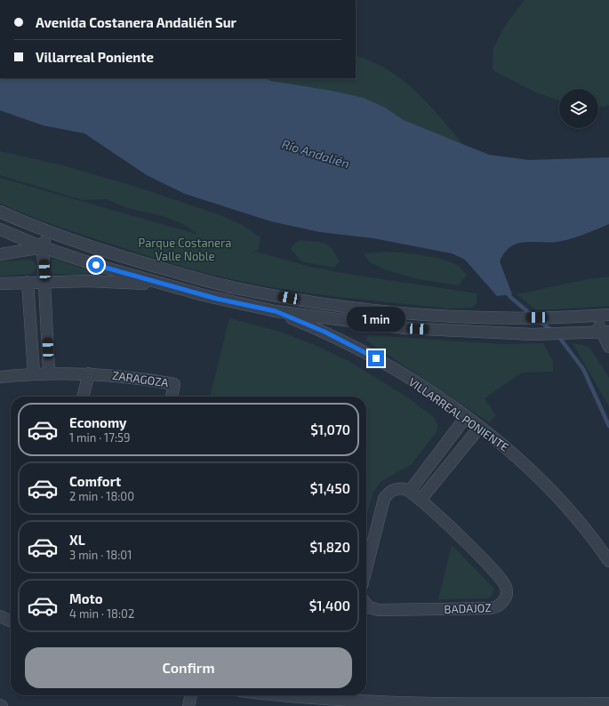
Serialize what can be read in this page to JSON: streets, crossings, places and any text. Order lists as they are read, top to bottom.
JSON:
{
  "streets": {
    "street": ["ZARAGOZA", "VILLARREAL PONIENTE", "BADAJOZ"]
  },
  "water": ["Río Andalién"],
  "parks": ["Parque Costanera Valle Noble"],
  "page": {
    "banner": ["Avenida Costanera Andalién Sur", "Villarreal Poniente"],
    "bubble": "1 min",
    "list": [
      {
        "name": "Economy",
        "note": "1 min · 17:59",
        "value": "$1,070"
      },
      {
        "name": "Comfort",
        "note": "2 min · 18:00",
        "value": "$1,450"
      },
      {
        "name": "XL",
        "note": "3 min · 18:01",
        "value": "$1,820"
      },
      {
        "name": "Moto",
        "note": "4 min · 18:02",
        "value": "$1,400"
      }
    ],
    "buttons": "Confirm"
  }
}
